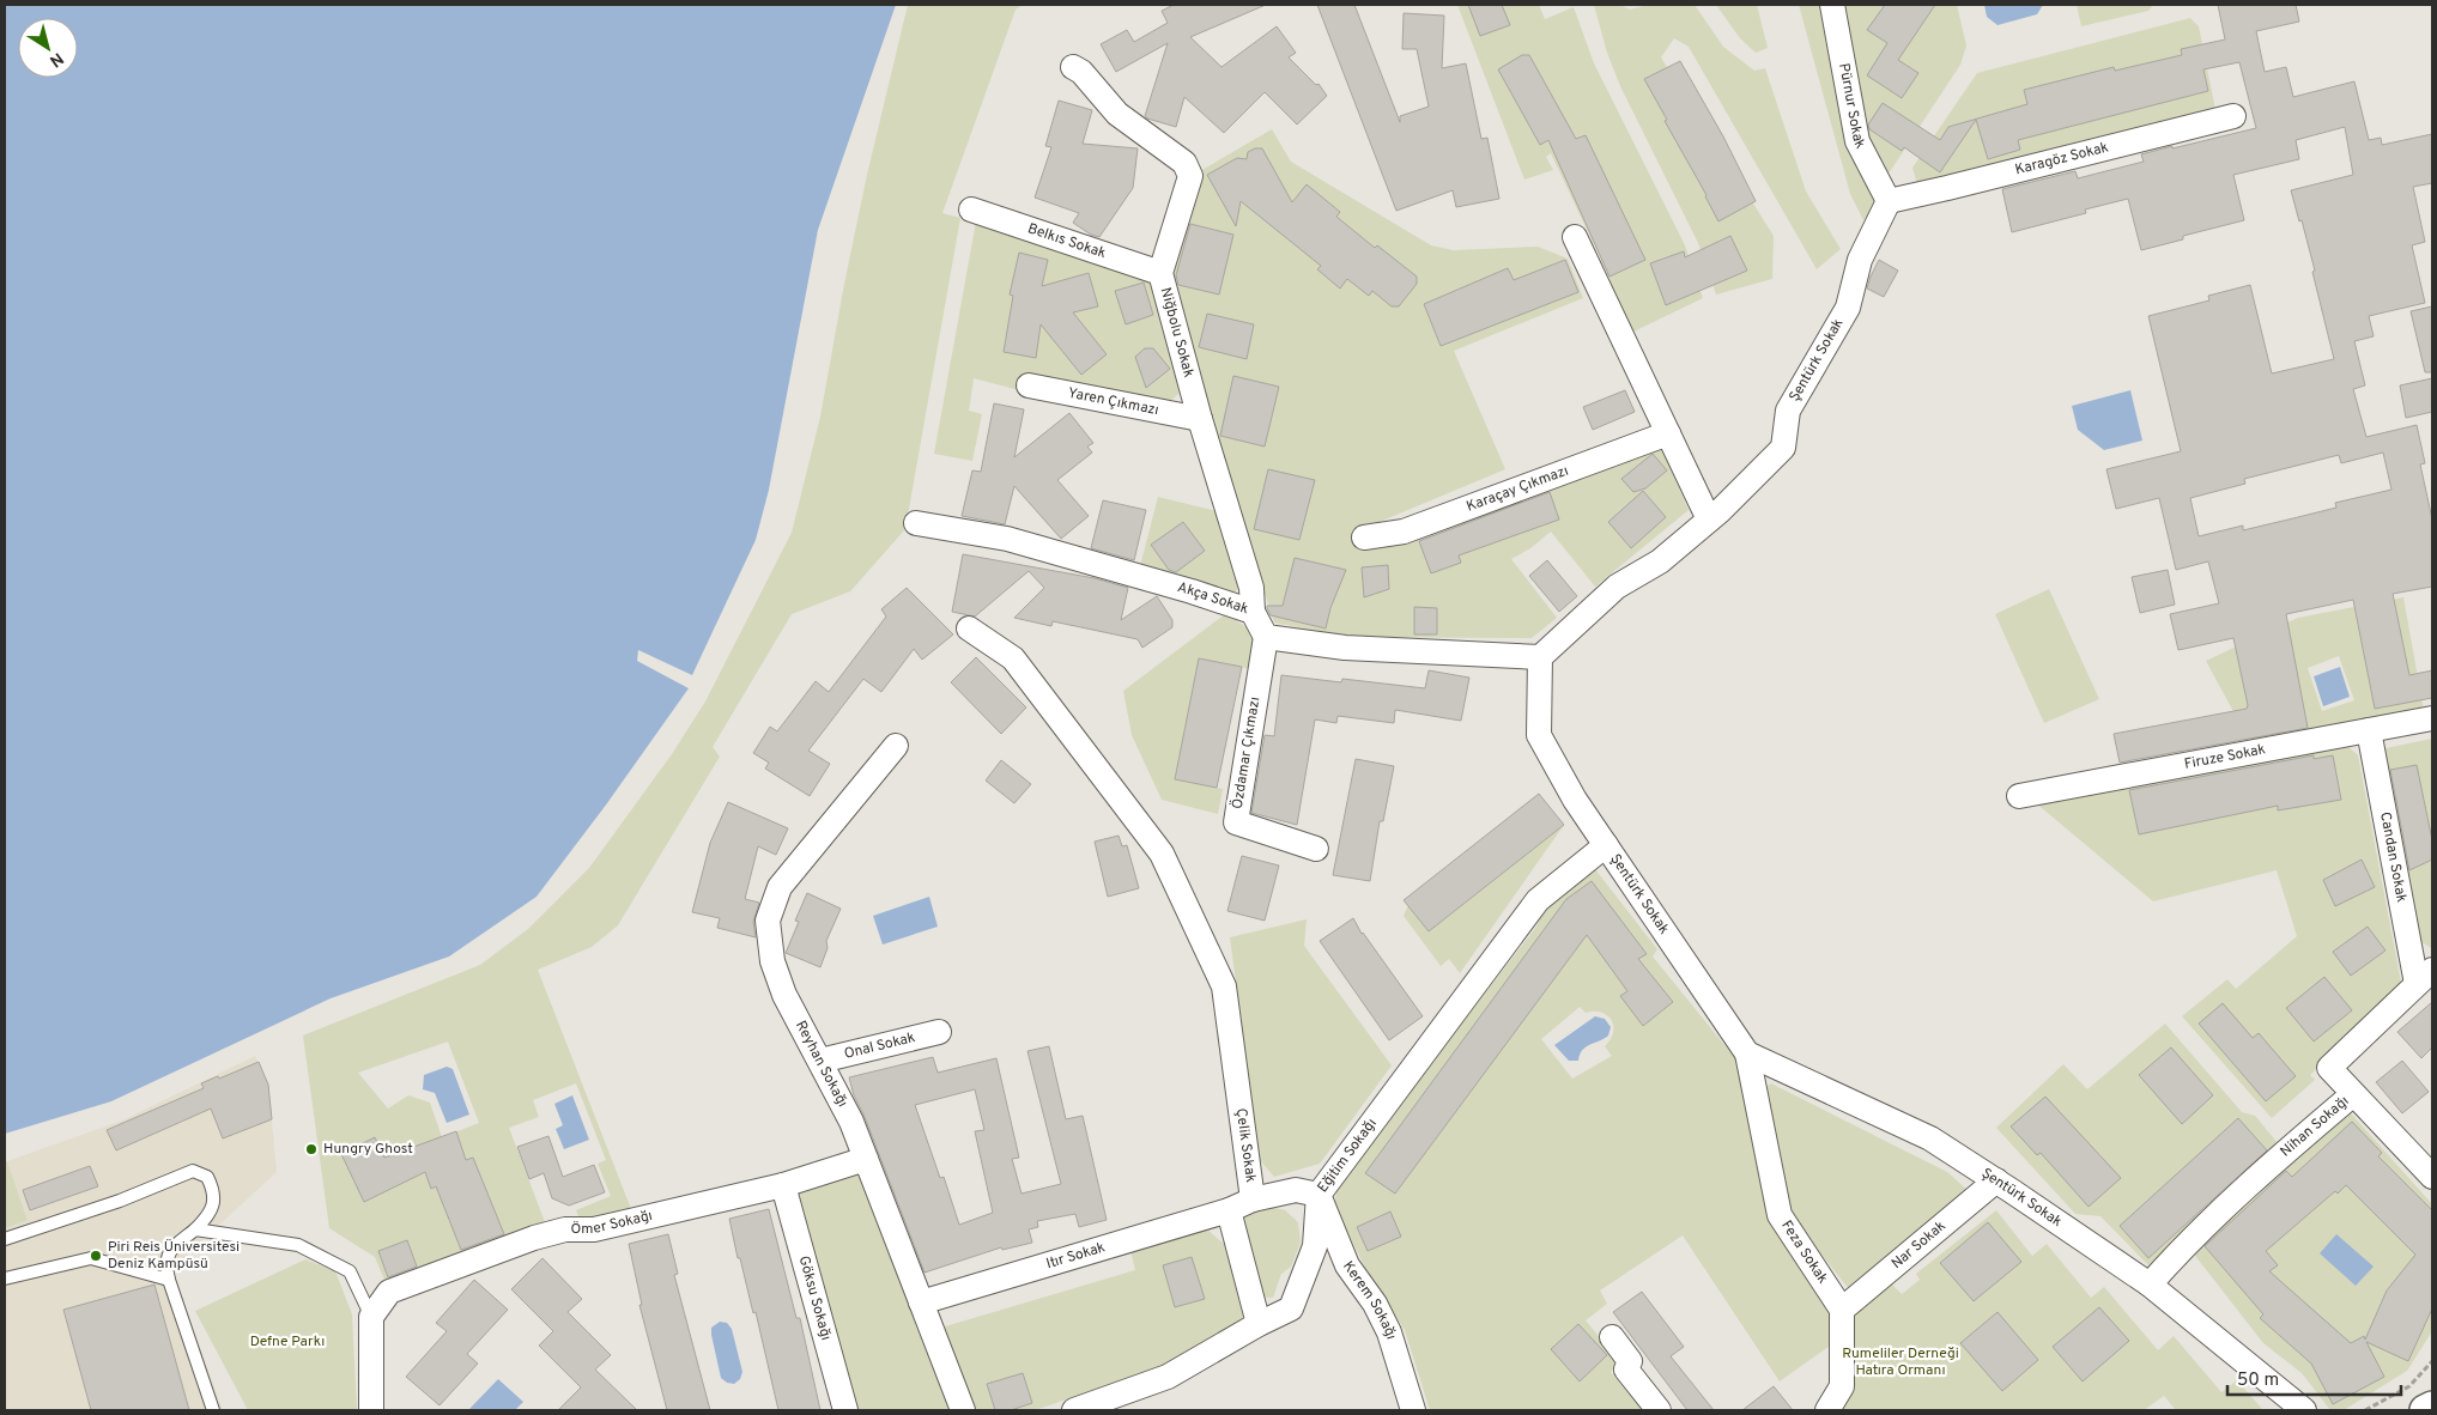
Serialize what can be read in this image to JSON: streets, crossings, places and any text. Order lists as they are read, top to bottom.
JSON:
{
  "streets": {
    "street": [
      "Pürnur Sokak",
      "Karagöz Sokak",
      "Belkıs Sokak",
      "Niğbolu Sokak",
      "Şentürk Sokak",
      "Yaren Çıkmazı",
      "Karaçay Çıkmazı",
      "Akça Sokak",
      "Özdamar Çıkmazı",
      "Firuze Sokak",
      "Candan Sokak",
      "Onal Sokak",
      "Reyhan Sokağı",
      "Nihan Sokağı",
      "Çelik Sokak",
      "Eğitim Sokağı",
      "Ömer Sokağı",
      "Nar Sokak",
      "Feza Sokak",
      "Itır Sokak",
      "Göksu Sokağı",
      "Kerem Sokağı"
    ]
  },
  "crossings": [
    ["Pürnur Sokak", "Karagöz Sokak"],
    ["Pürnur Sokak", "Şentürk Sokak"],
    ["Karagöz Sokak", "Şentürk Sokak"],
    ["Belkıs Sokak", "Niğbolu Sokak"],
    ["Niğbolu Sokak", "Yaren Çıkmazı"],
    ["Niğbolu Sokak", "Akça Sokak"],
    ["Şentürk Sokak", "Nihan Sokağı"],
    ["Şentürk Sokak", "Eğitim Sokağı"],
    ["Şentürk Sokak", "Nar Sokak"],
    ["Şentürk Sokak", "Feza Sokak"],
    ["Akça Sokak", "Özdamar Çıkmazı"],
    ["Firuze Sokak", "Candan Sokak"],
    ["Candan Sokak", "Nihan Sokağı"],
    ["Onal Sokak", "Reyhan Sokağı"],
    ["Reyhan Sokağı", "Ömer Sokağı"],
    ["Reyhan Sokağı", "Itır Sokak"],
    ["Çelik Sokak", "Itır Sokak"],
    ["Eğitim Sokağı", "Kerem Sokağı"],
    ["Ömer Sokağı", "Göksu Sokağı"],
    ["Nar Sokak", "Feza Sokak"]
  ],
  "parks": ["Defne Parkı", "Rumeliler Derneği Hatıra Ormanı"],
  "places": ["Hungry Ghost", "Piri Reis Üniversitesi Deniz Kampüsü"],
  "scale_bar": "50 m",
  "north": "bottom right"
}
